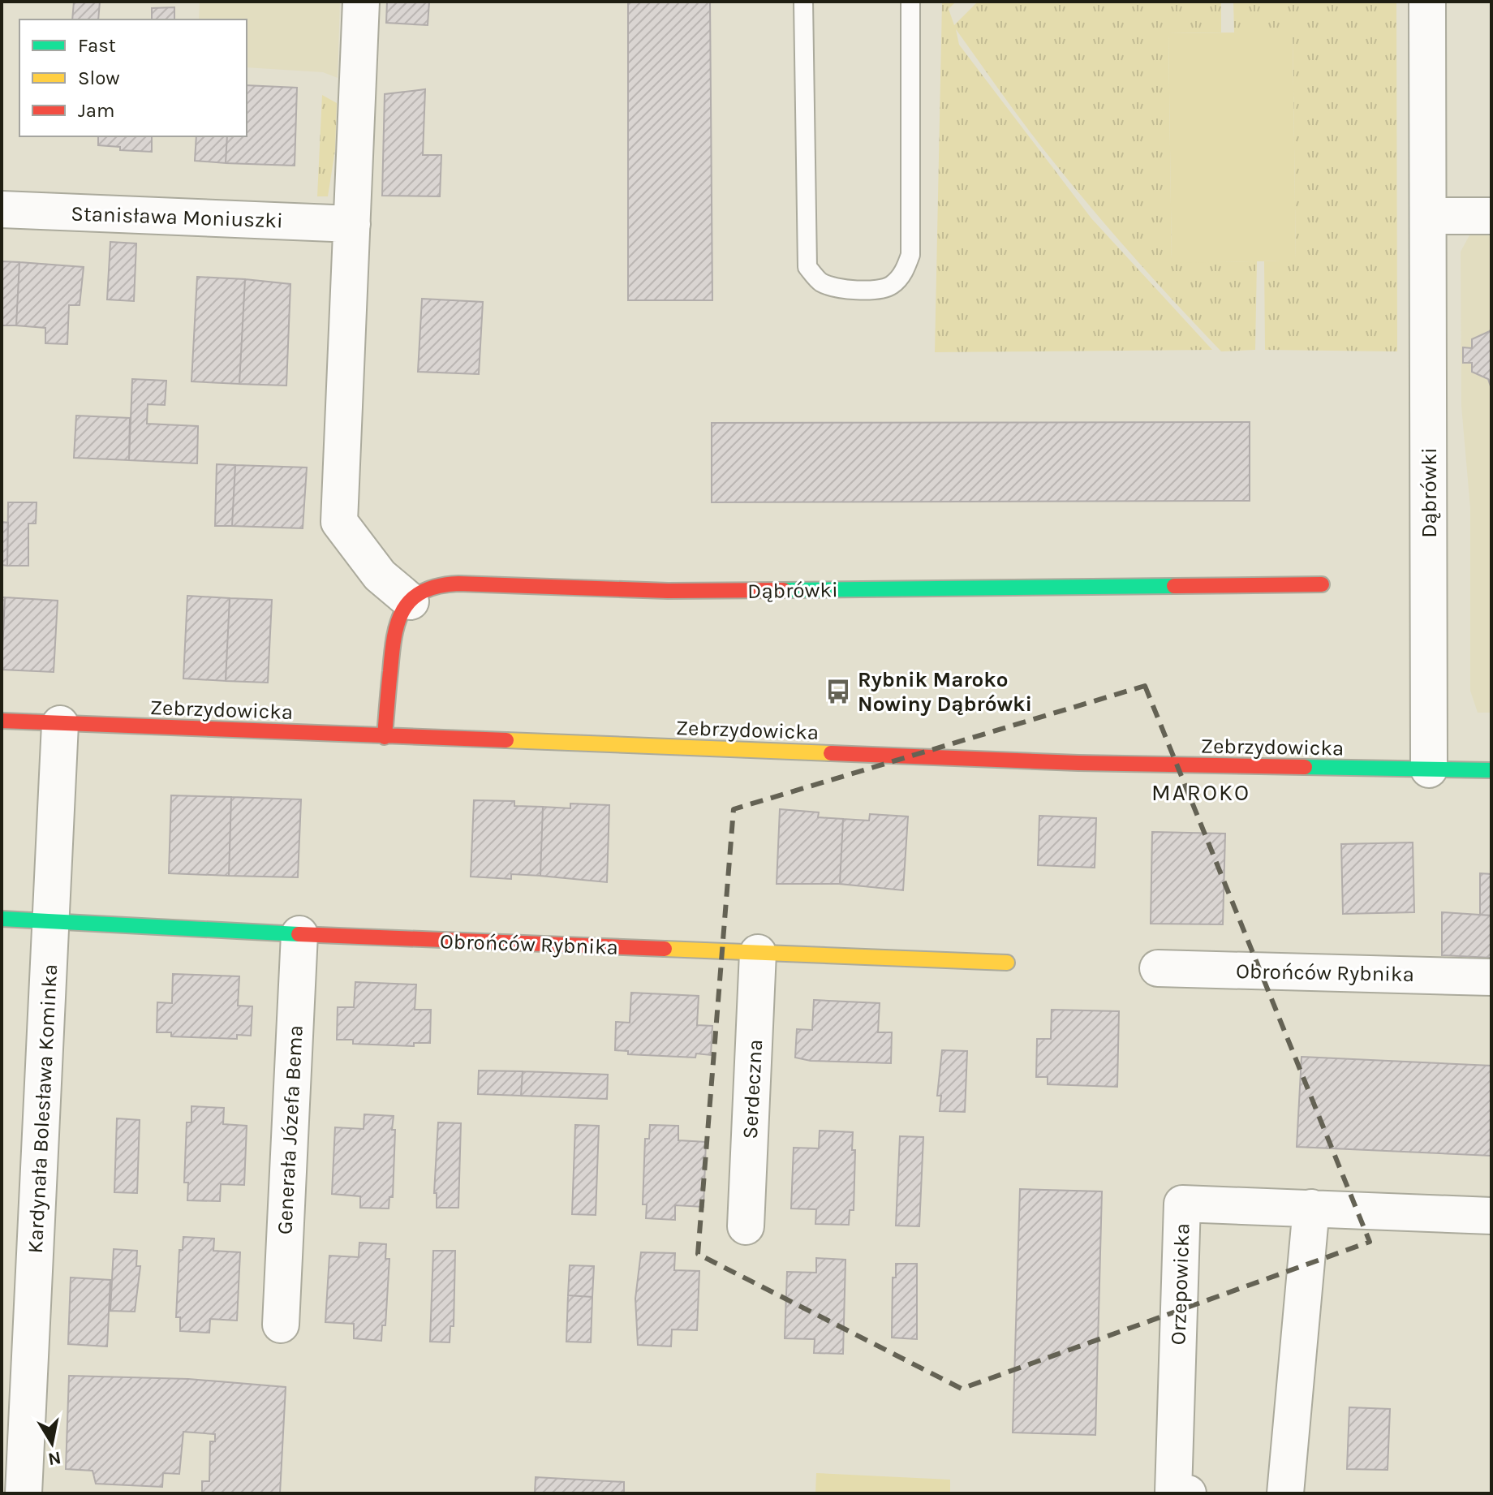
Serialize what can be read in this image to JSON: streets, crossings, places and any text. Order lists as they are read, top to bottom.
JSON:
{
  "streets": {
    "street": [
      "Stanisława Moniuszki",
      "Dąbrówki",
      "Zebrzydowicka",
      "Obrońców Rybnika",
      "Serdeczna",
      "Kardynała Bolesława Kominka",
      "Generała Józefa Bema",
      "Orzepowicka"
    ]
  },
  "crossings": [
    ["Dąbrówki", "Zebrzydowicka"],
    ["Zebrzydowicka", "Kardynała Bolesława Kominka"],
    ["Obrońców Rybnika", "Serdeczna"],
    ["Obrońców Rybnika", "Kardynała Bolesława Kominka"],
    ["Obrońców Rybnika", "Generała Józefa Bema"]
  ],
  "districts": ["MAROKO"],
  "places": {
    "bus stop": ["Rybnik Maroko Nowiny Dąbrówki"]
  },
  "legend": ["Fast", "Slow", "Jam"],
  "north": "bottom"
}
